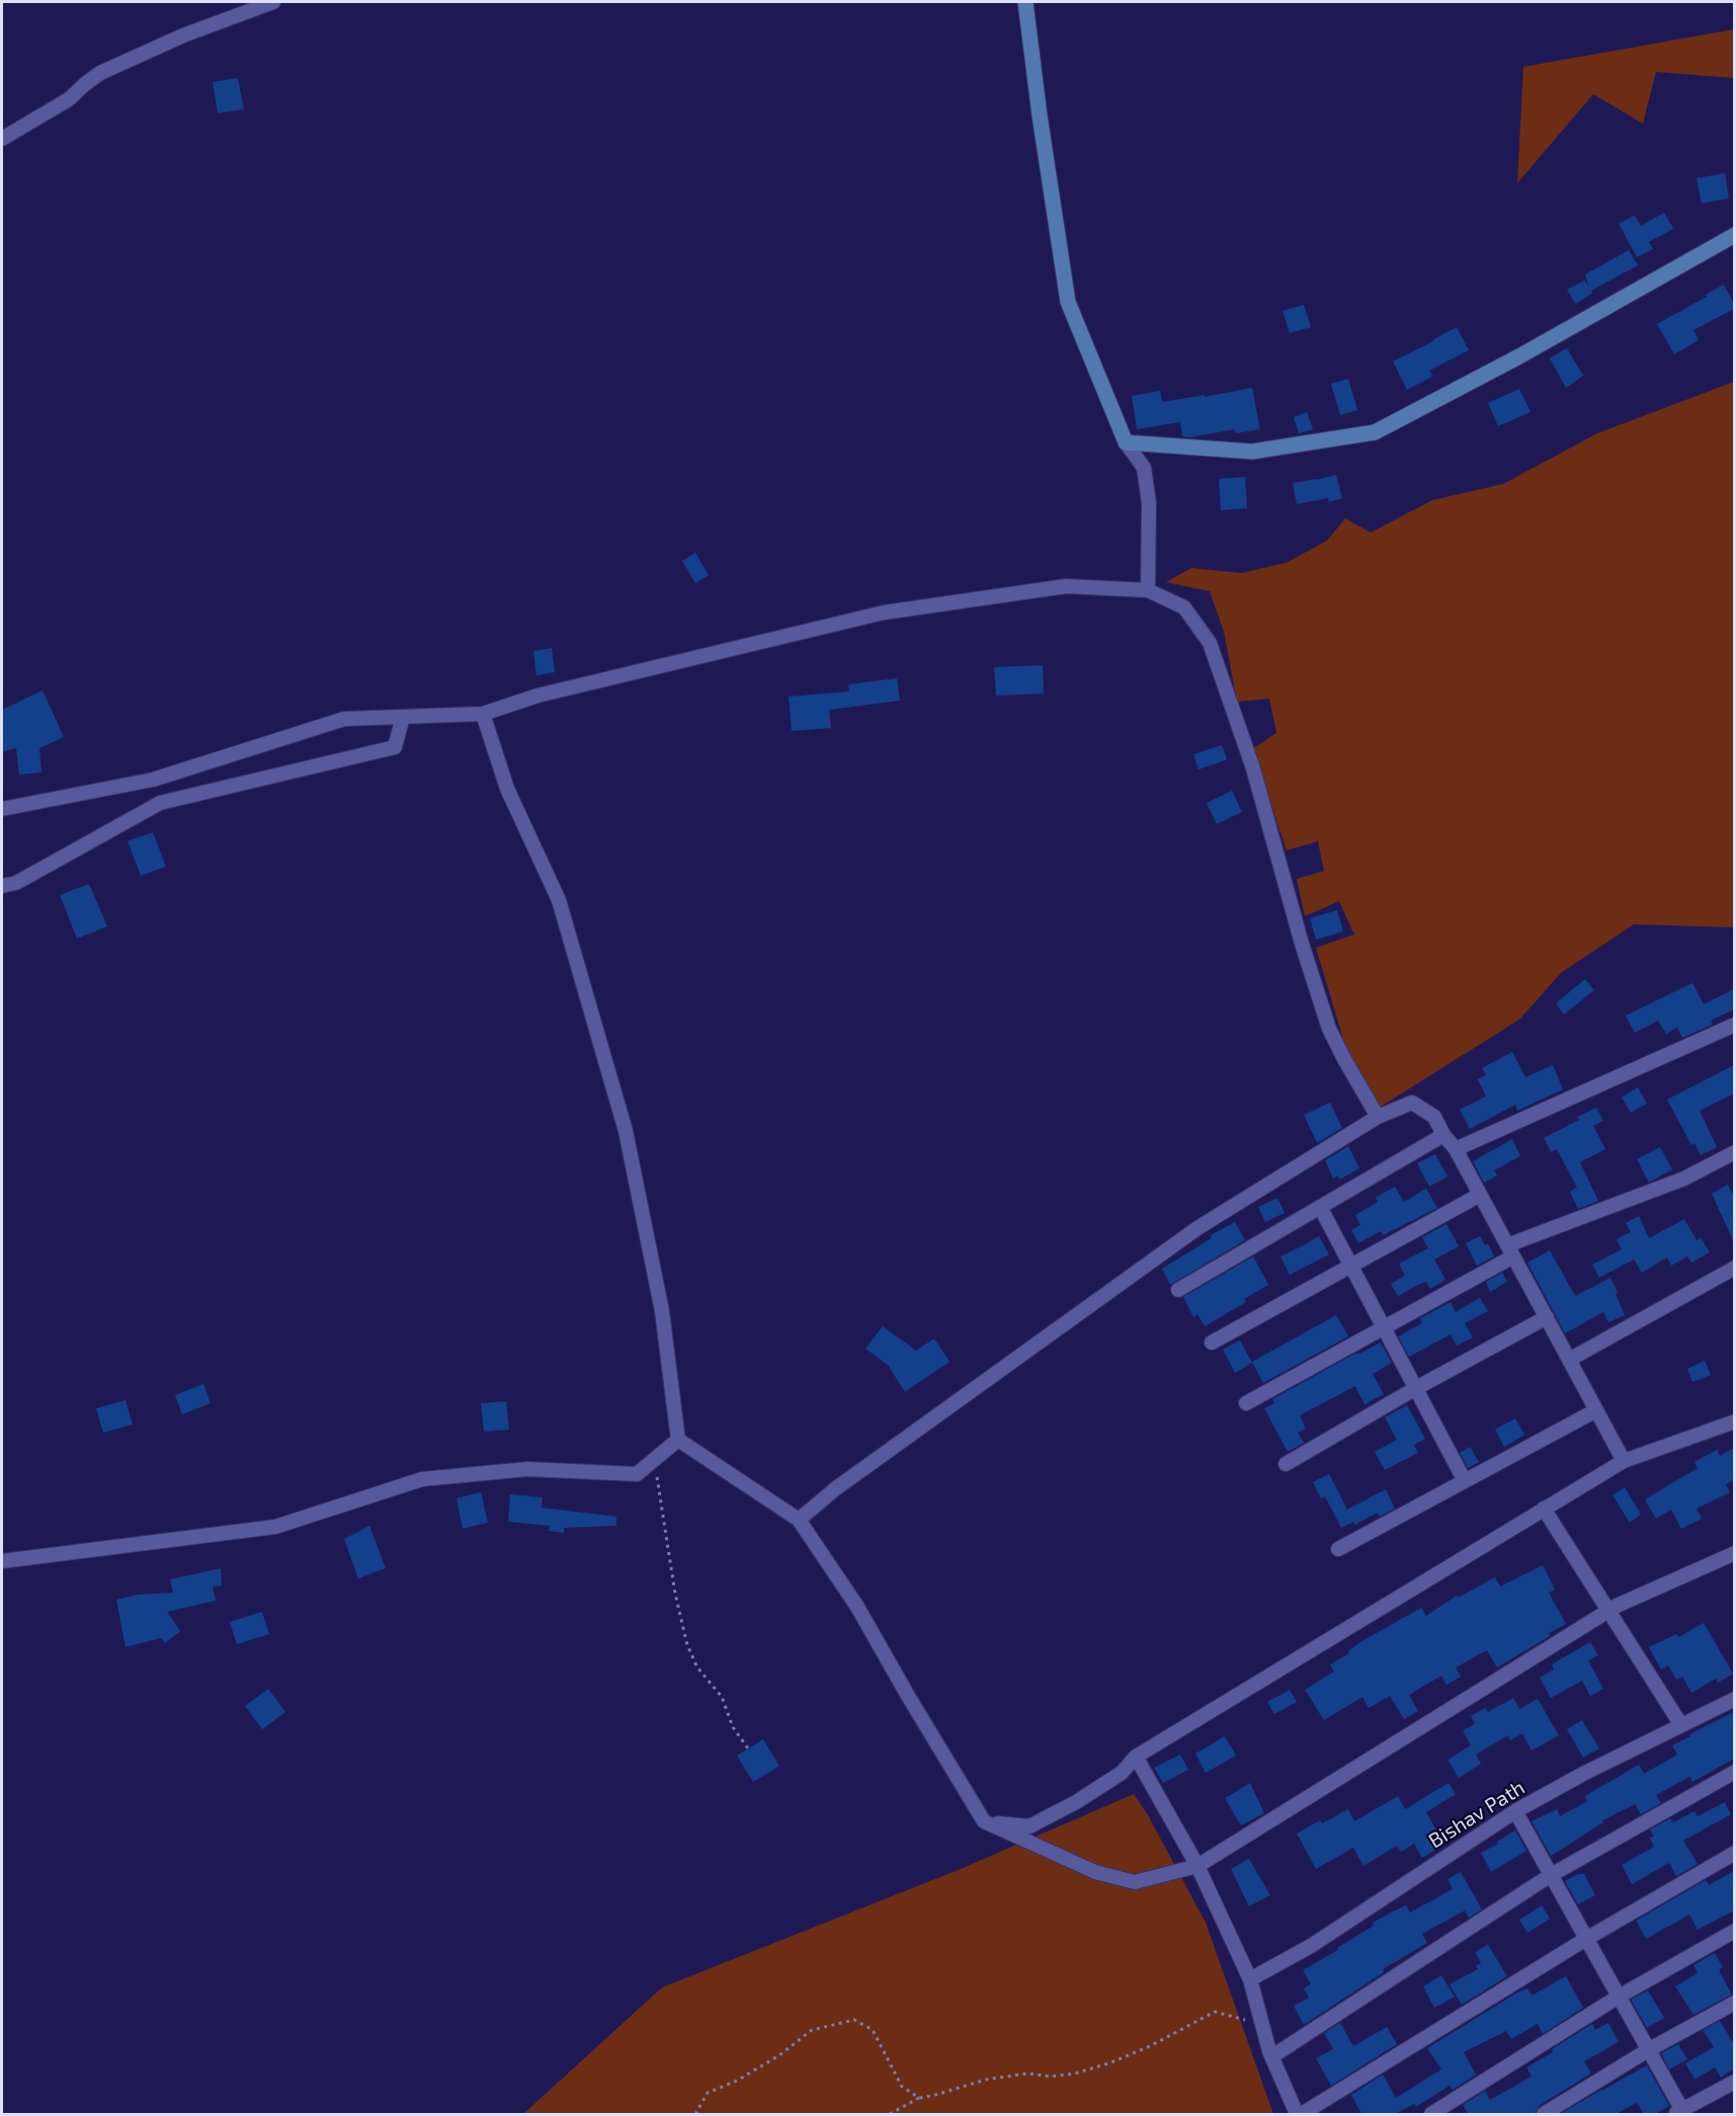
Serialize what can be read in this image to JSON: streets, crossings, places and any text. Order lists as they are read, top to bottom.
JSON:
{
  "streets": {
    "street": ["Bishav Path"]
  }
}
